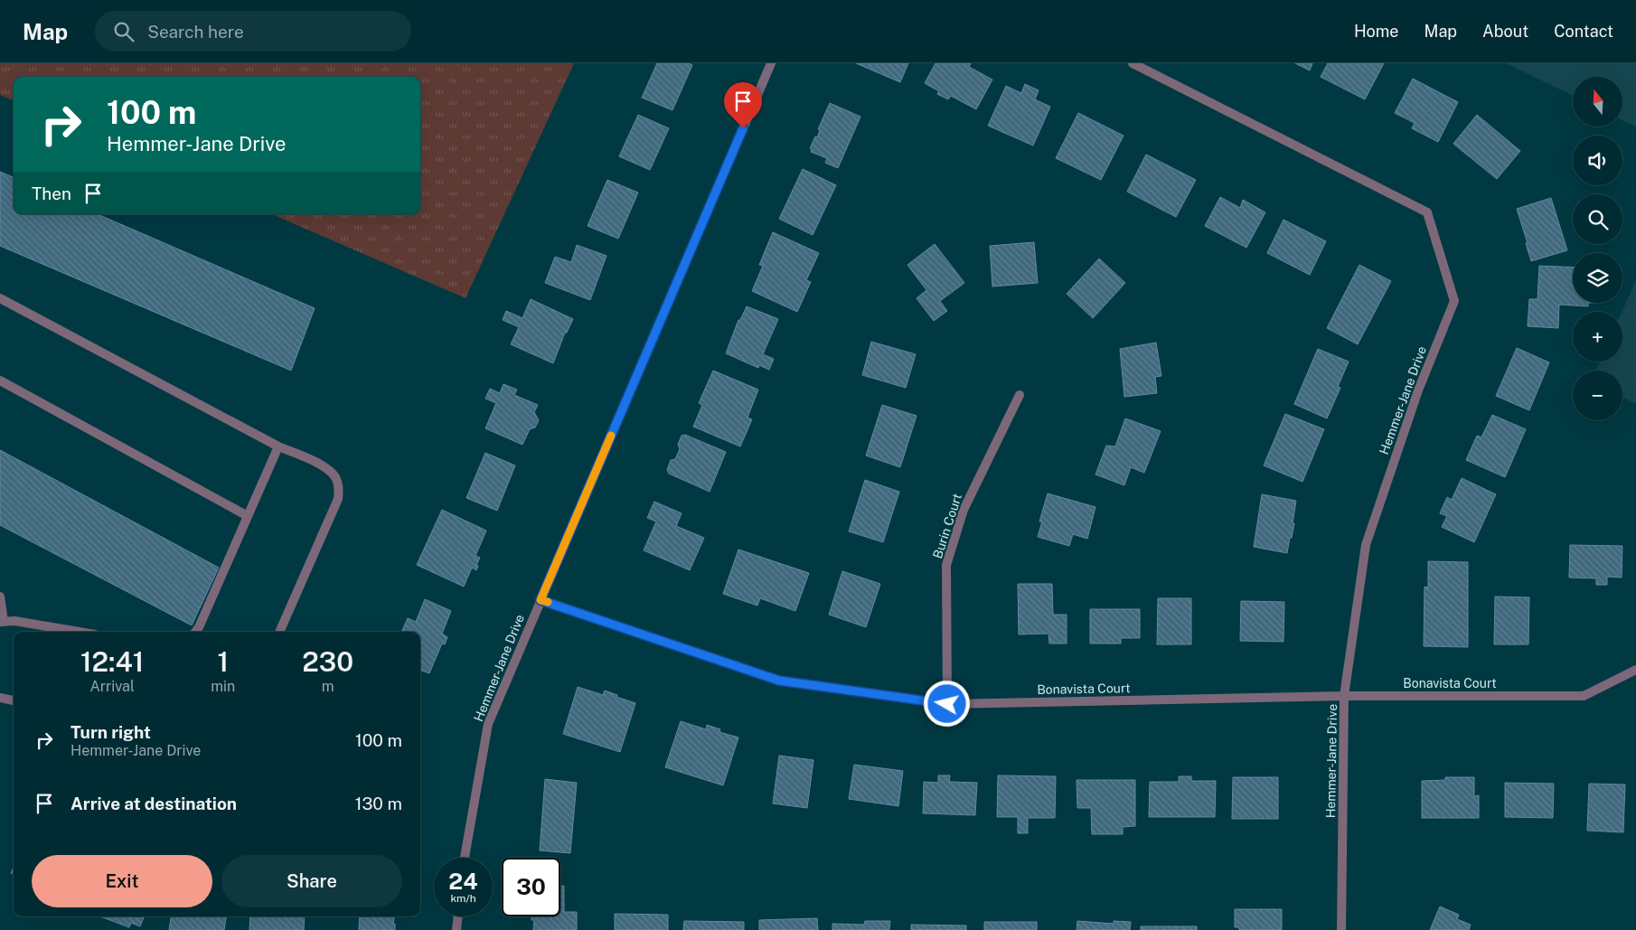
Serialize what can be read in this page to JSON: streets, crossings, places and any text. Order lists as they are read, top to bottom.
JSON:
{
  "streets": {
    "street": ["Hemmer-Jane Drive", "Burin Court", "Bonavista Court"]
  },
  "crossings": [
    ["Hemmer-Jane Drive", "Bonavista Court"],
    ["Burin Court", "Bonavista Court"]
  ],
  "north": "top",
  "page": {
    "header": "Map",
    "search": "Search here",
    "nav": [
      "Home",
      "Map",
      "About",
      "Contact"
    ],
    "map_buttons": ["+", "−"],
    "turn": ["100 m", "Hemmer-Jane Drive"],
    "then": "Then",
    "eta": [
      "12:41",
      "Arrival",
      "1",
      "min",
      "230",
      "m"
    ],
    "list": [
      {
        "name": "Turn right",
        "note": "Hemmer-Jane Drive",
        "value": "100 m"
      },
      {
        "name": "Arrive at destination",
        "value": "130 m"
      }
    ],
    "buttons": ["Exit", "Share"],
    "speed": "24 km/h",
    "limit": "30"
  }
}
